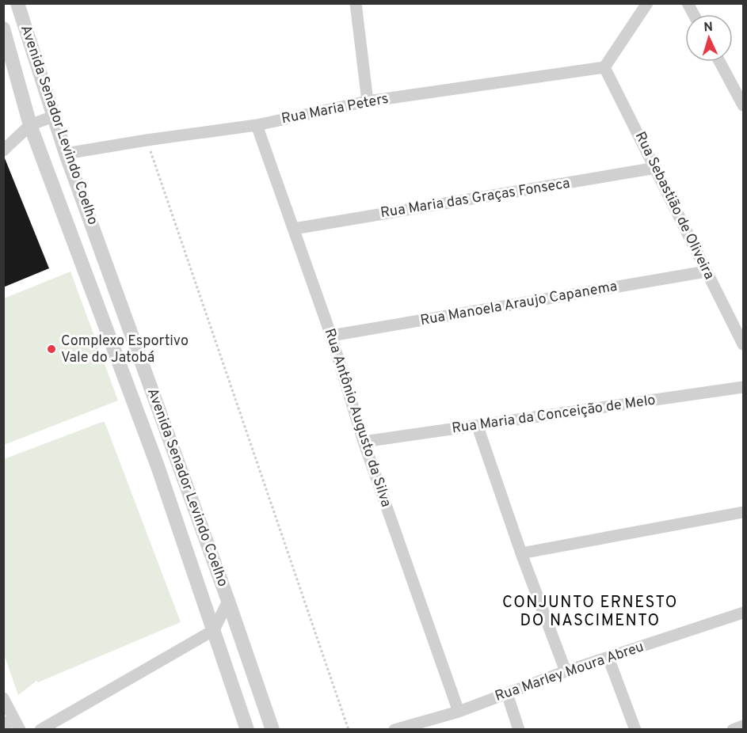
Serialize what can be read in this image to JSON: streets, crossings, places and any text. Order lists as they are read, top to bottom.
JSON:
{
  "streets": {
    "street": [
      "Rua Maria Peters",
      "Avenida Senador Levindo Coelho",
      "Rua Maria das Graças Fonseca",
      "Rua Sebastião de Oliveira",
      "Rua Manoela Araujo Capanema",
      "Rua Maria da Conceição de Melo",
      "Rua Antônio Augusto da Silva",
      "Rua Marley Moura Abreu"
    ]
  },
  "crossings": [
    ["Rua Maria Peters", "Avenida Senador Levindo Coelho"],
    ["Rua Maria Peters", "Rua Sebastião de Oliveira"],
    ["Rua Maria Peters", "Rua Antônio Augusto da Silva"],
    ["Rua Maria das Graças Fonseca", "Rua Sebastião de Oliveira"],
    ["Rua Maria das Graças Fonseca", "Rua Antônio Augusto da Silva"],
    ["Rua Sebastião de Oliveira", "Rua Manoela Araujo Capanema"],
    ["Rua Manoela Araujo Capanema", "Rua Antônio Augusto da Silva"],
    ["Rua Maria da Conceição de Melo", "Rua Antônio Augusto da Silva"],
    ["Rua Antônio Augusto da Silva", "Rua Marley Moura Abreu"]
  ],
  "districts": ["CONJUNTO ERNESTO DO NASCIMENTO"],
  "places": ["Complexo Esportivo Vale do Jatobá"],
  "north": "top"
}
